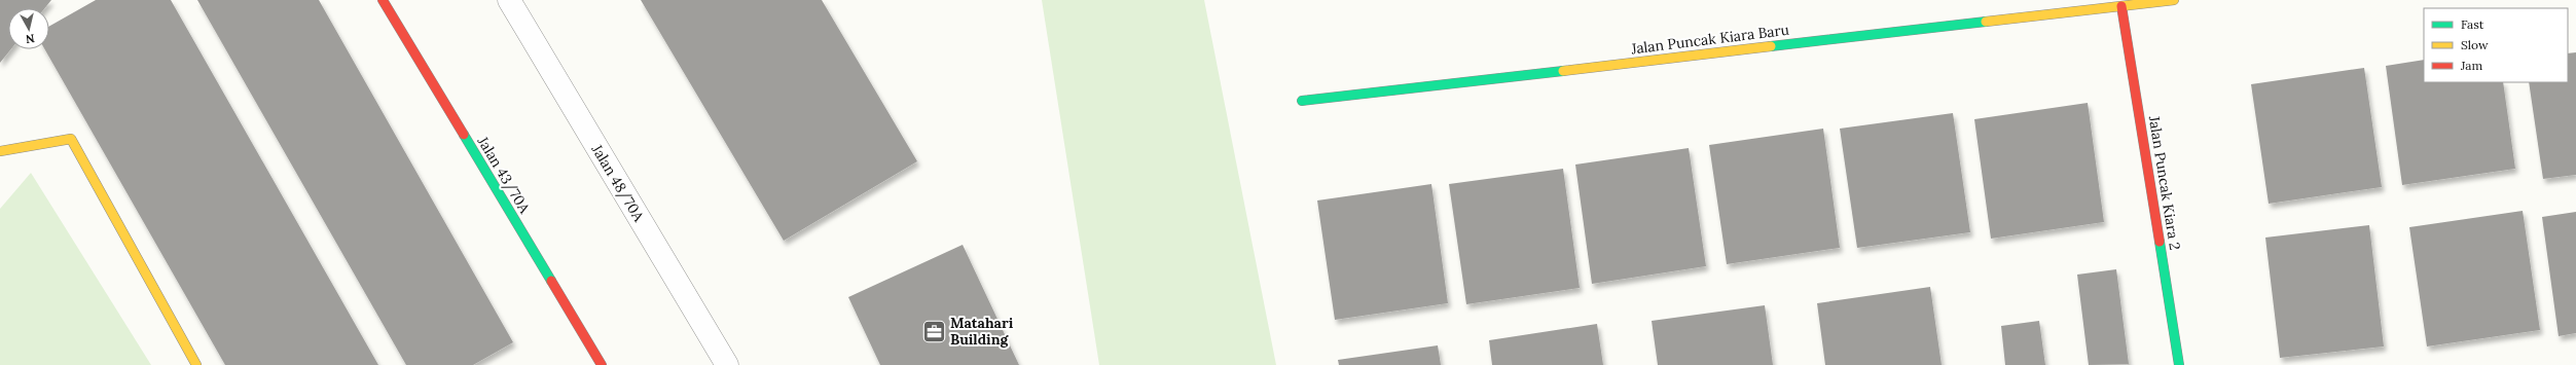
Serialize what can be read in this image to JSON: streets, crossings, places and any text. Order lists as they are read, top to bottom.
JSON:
{
  "streets": {
    "street": [
      "Jalan Puncak Kiara Baru",
      "Jalan 43/70A",
      "Jalan 48/70A",
      "Jalan Puncak Kiara 2"
    ]
  },
  "crossings": [
    ["Jalan Puncak Kiara Baru", "Jalan Puncak Kiara 2"]
  ],
  "places": {
    "office": ["Matahari Building"]
  },
  "legend": ["Fast", "Slow", "Jam"],
  "north": "bottom"
}
